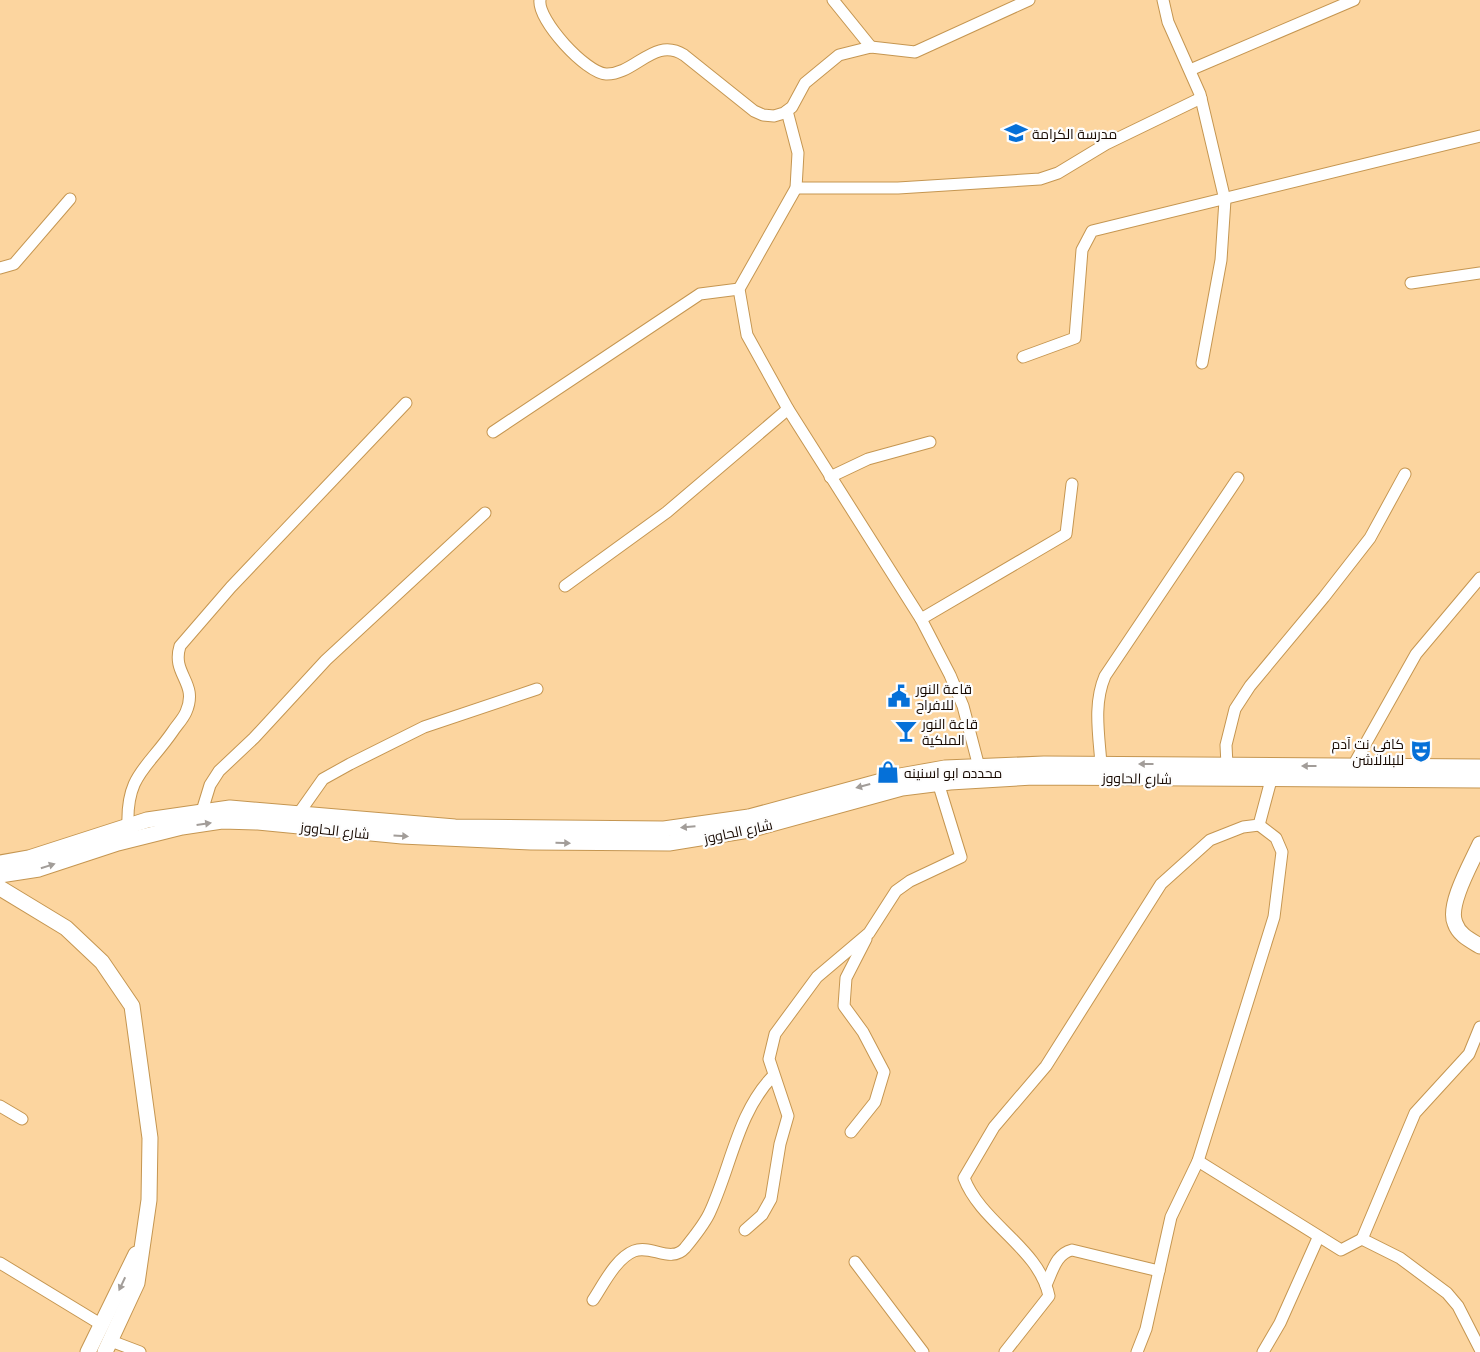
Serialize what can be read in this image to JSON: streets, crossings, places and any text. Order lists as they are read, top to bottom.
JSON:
{
  "streets": {
    "main road": ["شارع الحاووز"]
  },
  "places": {
    "school or university": ["مدرسة الكرامة"],
    "public building": ["قاعة النور للافراح"],
    "bar": ["قاعة النور الملكية"],
    "theatre": ["كافي نت آدم للبلالاشن"],
    "shop": ["محدده ابو اسنينه"]
  }
}
